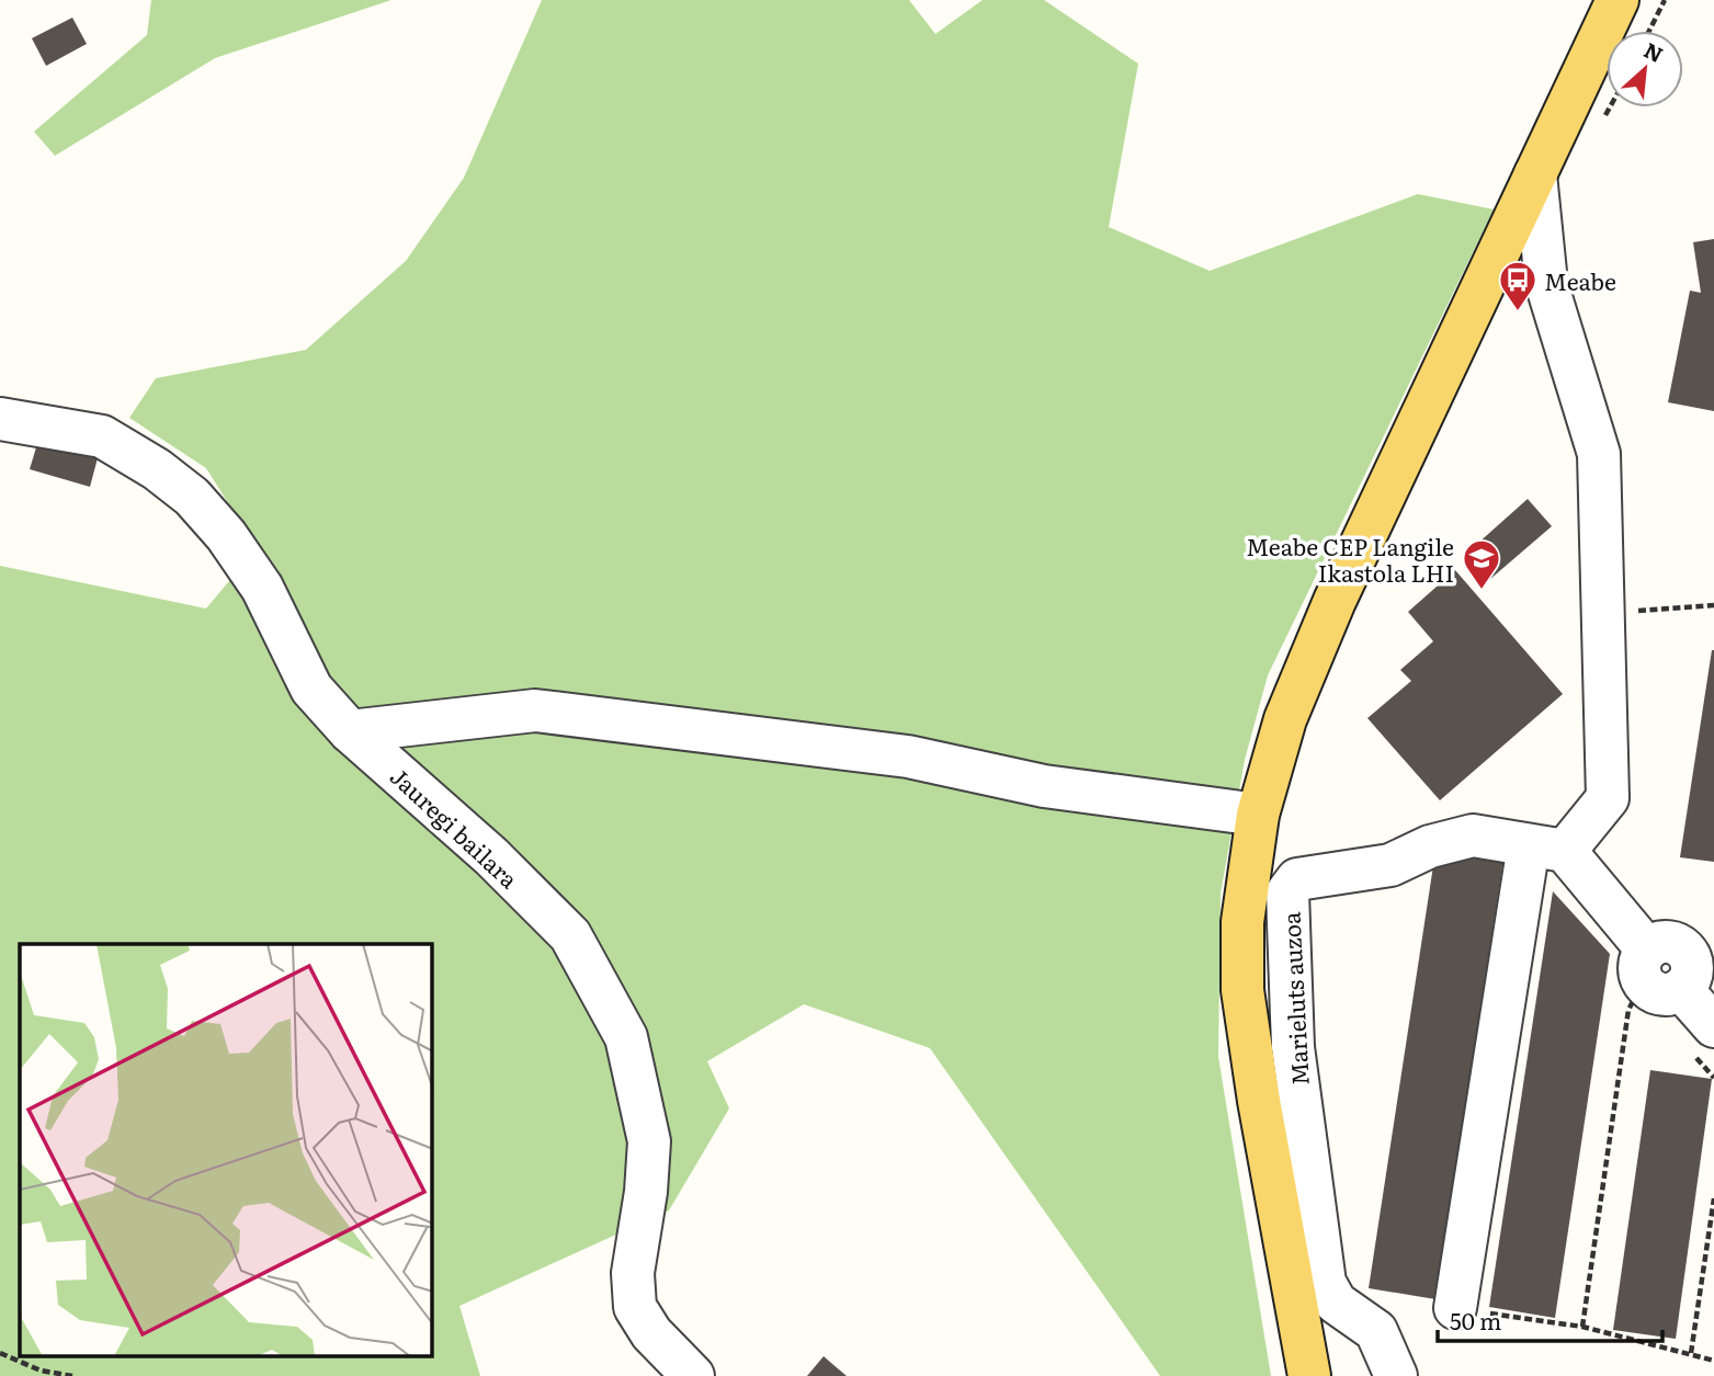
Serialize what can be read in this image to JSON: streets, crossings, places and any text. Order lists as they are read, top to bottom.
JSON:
{
  "streets": {
    "street": ["Jauregi bailara", "Marieluts auzoa"]
  },
  "places": {
    "bus stop": ["Meabe"],
    "school or university": ["Meabe CEP Langile Ikastola LHI"]
  },
  "scale_bar": "50 m",
  "north": "top right"
}
